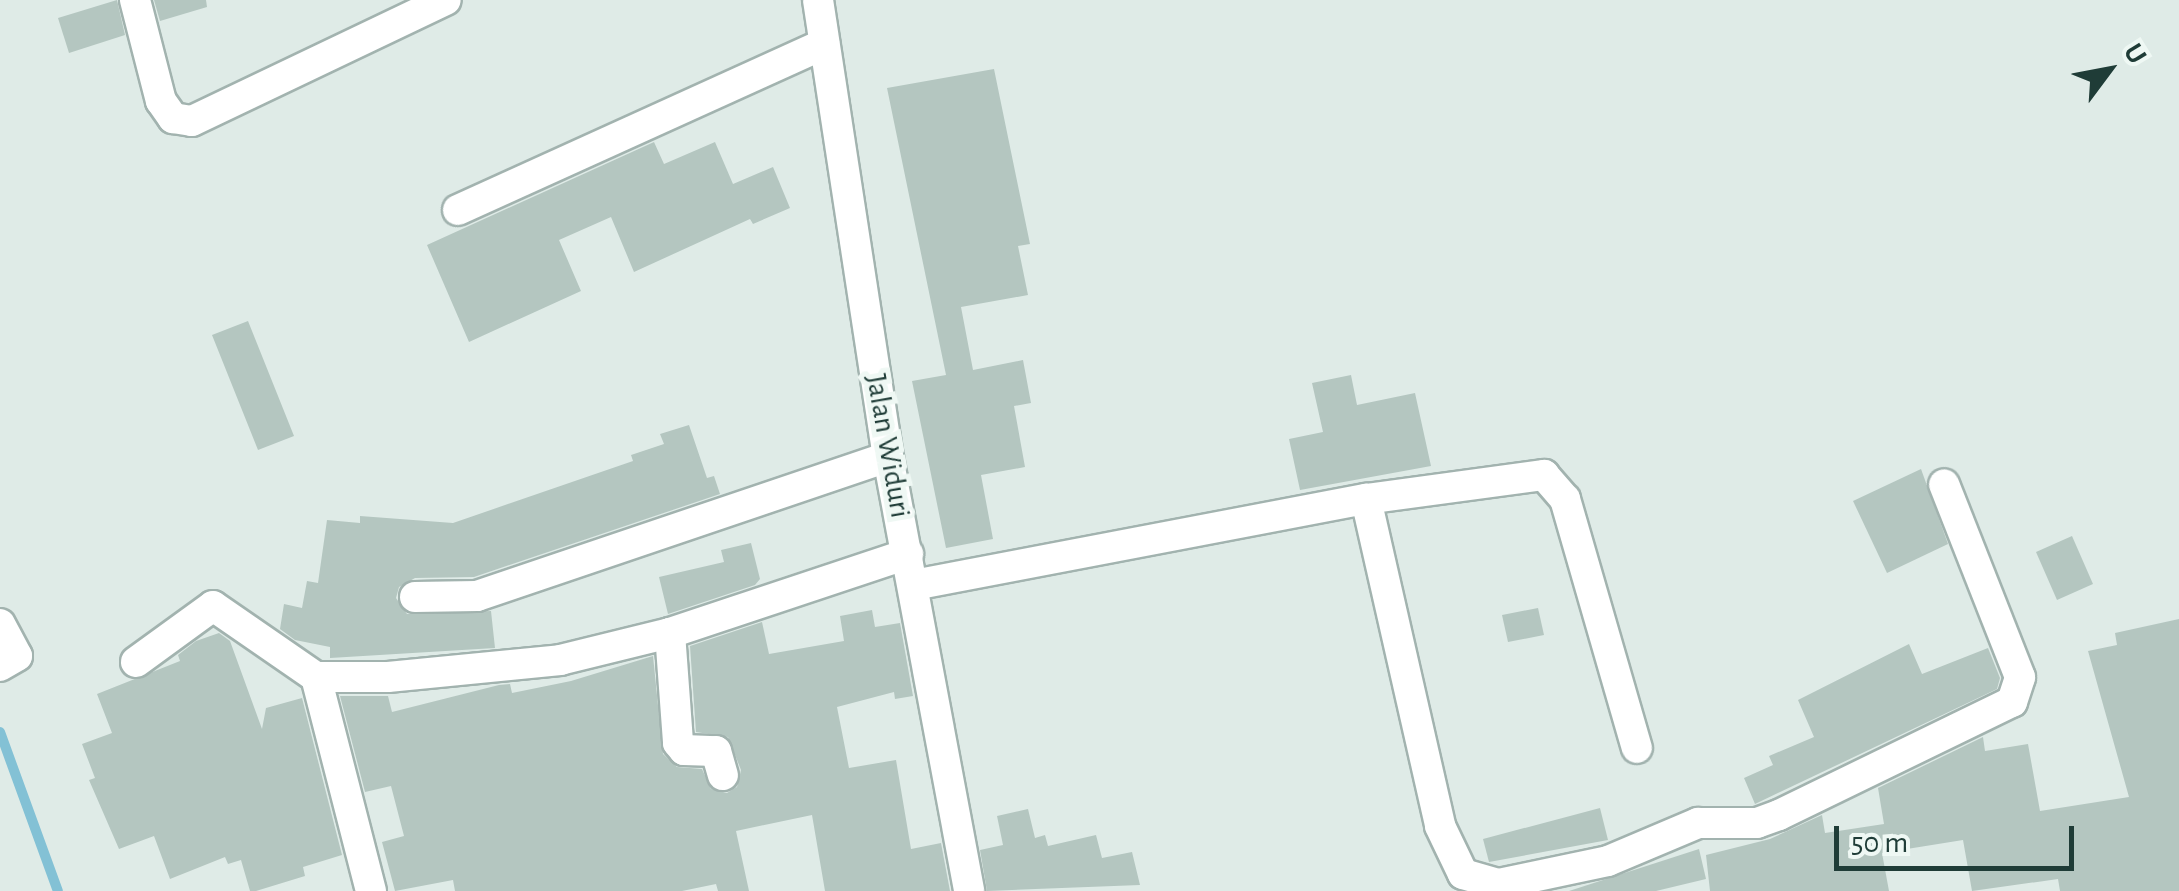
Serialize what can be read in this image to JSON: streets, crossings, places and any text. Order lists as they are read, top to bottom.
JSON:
{
  "streets": {
    "street": ["Jalan Widuri"]
  },
  "scale_bar": "50 m",
  "north": "top right"
}
